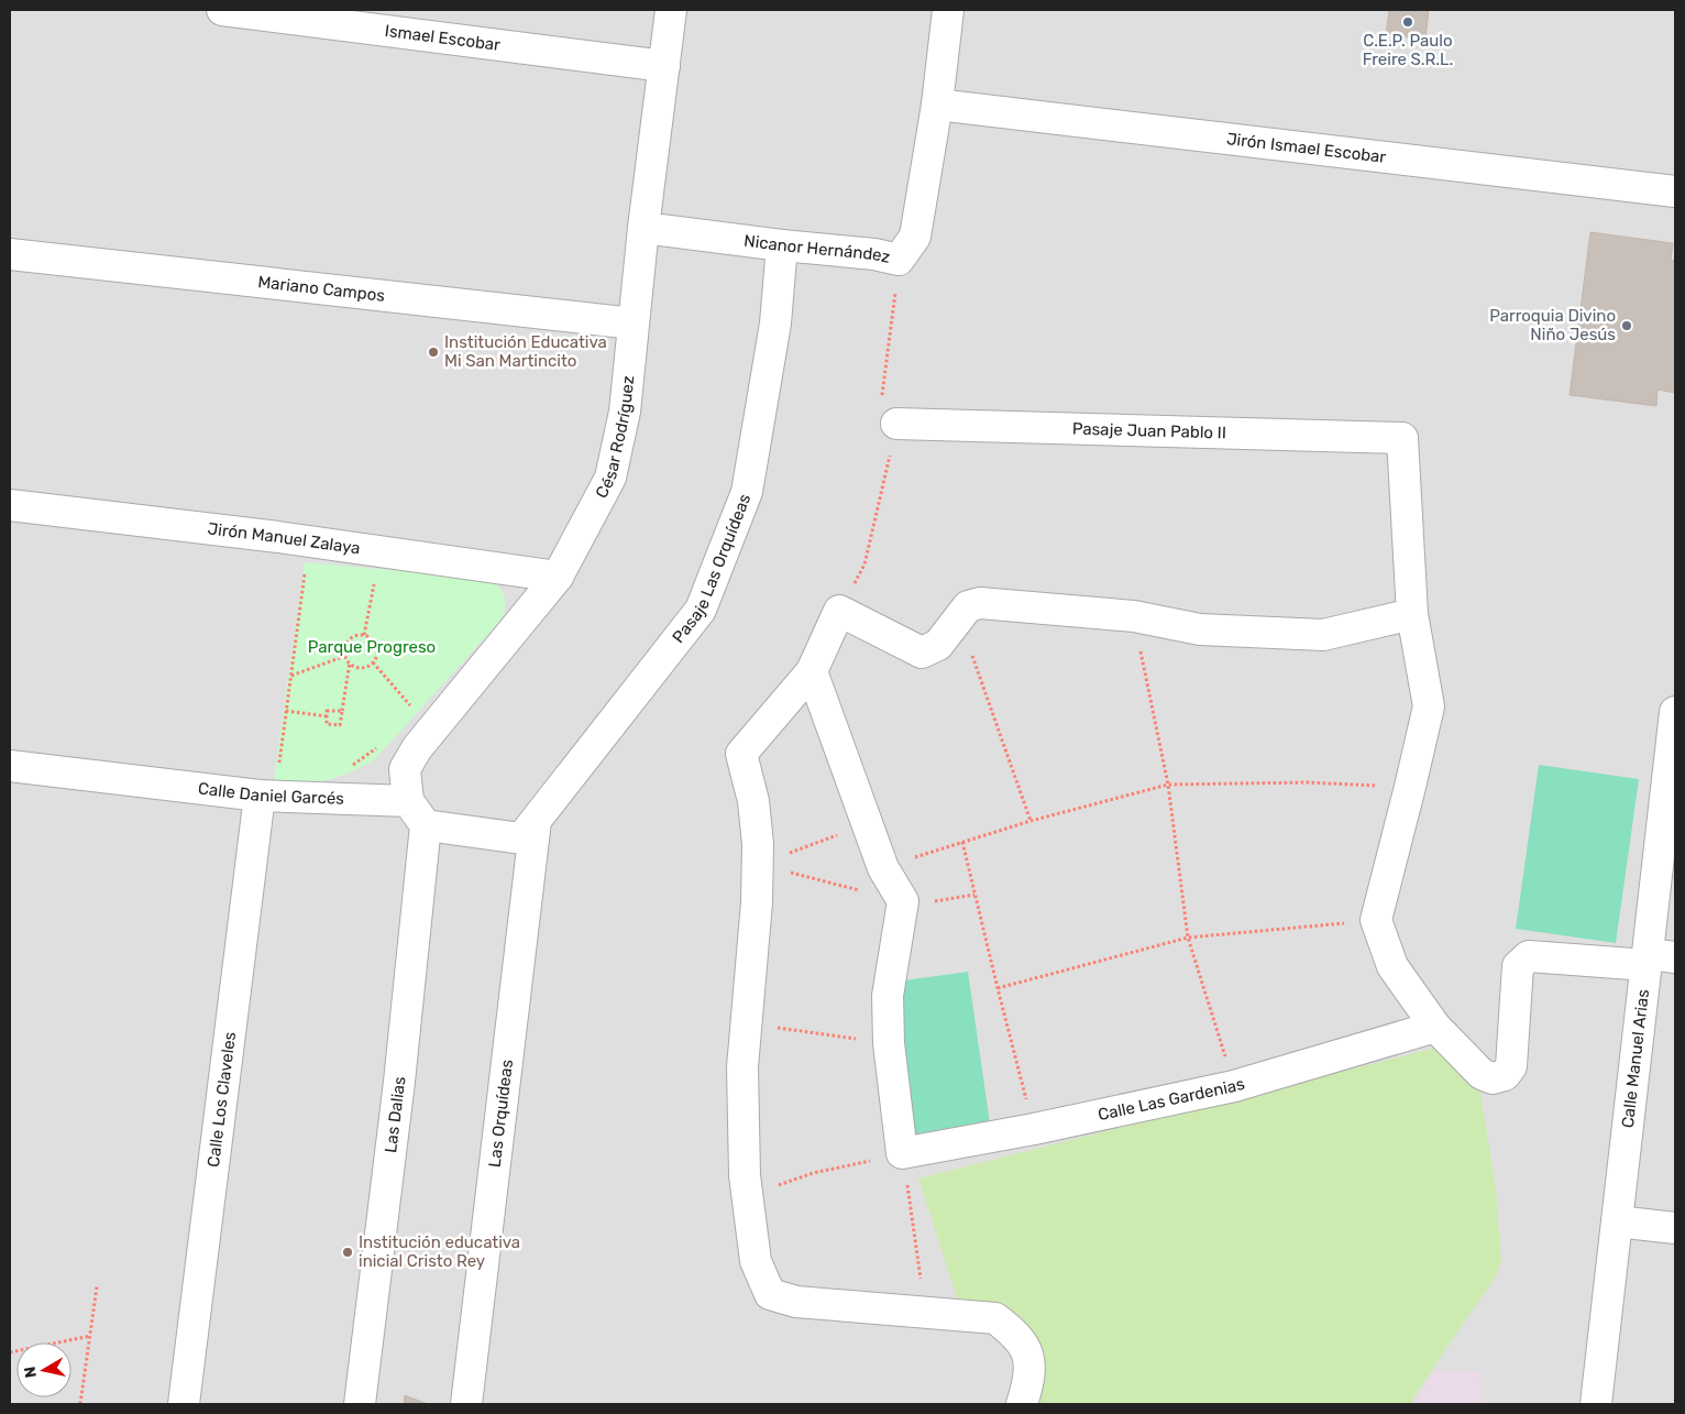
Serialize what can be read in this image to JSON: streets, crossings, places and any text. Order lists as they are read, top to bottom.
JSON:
{
  "streets": {
    "street": [
      "Ismael Escobar",
      "Jirón Ismael Escobar",
      "Nicanor Hernández",
      "Mariano Campos",
      "Pasaje Juan Pablo II",
      "César Rodríguez",
      "Jirón Manuel Zalaya",
      "Pasaje Las Orquídeas",
      "Calle Daniel Garcés",
      "Calle Manuel Arias",
      "Calle Las Gardenias",
      "Calle Los Claveles",
      "Las Orquídeas",
      "Las Dalias"
    ]
  },
  "crossings": [
    ["Ismael Escobar", "César Rodríguez"],
    ["Jirón Ismael Escobar", "Nicanor Hernández"],
    ["Nicanor Hernández", "César Rodríguez"],
    ["Nicanor Hernández", "Pasaje Las Orquídeas"],
    ["Mariano Campos", "César Rodríguez"],
    ["César Rodríguez", "Jirón Manuel Zalaya"],
    ["César Rodríguez", "Calle Daniel Garcés"],
    ["Pasaje Las Orquídeas", "Las Orquídeas"],
    ["Calle Daniel Garcés", "Calle Los Claveles"]
  ],
  "parks": ["Parque Progreso"],
  "places": [
    "C.E.P. Paulo Freire S.R.L.",
    "Parroquia Divino Niño Jesús",
    "Institución Educativa Mi San Martincito",
    "Institución educativa inicial Cristo Rey"
  ],
  "north": "left"
}
